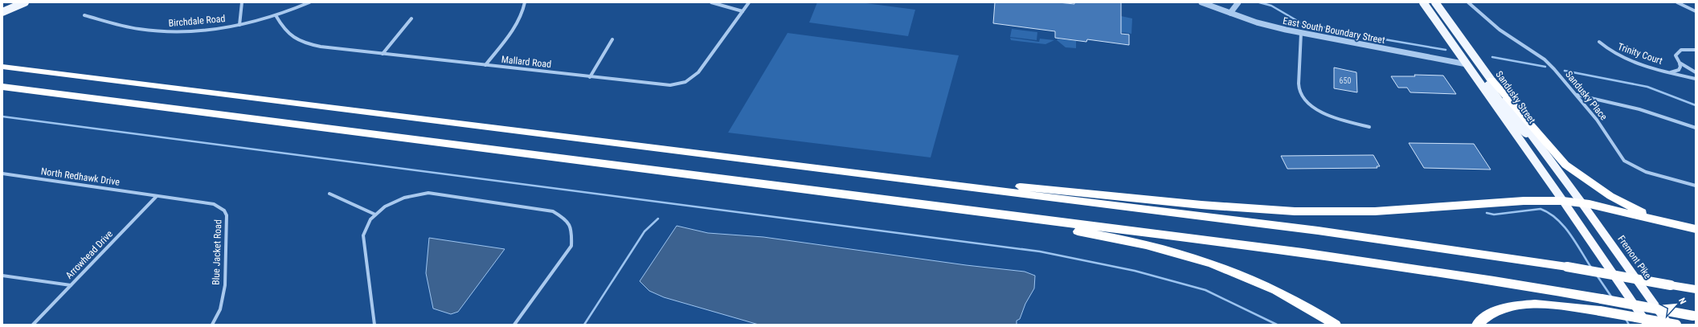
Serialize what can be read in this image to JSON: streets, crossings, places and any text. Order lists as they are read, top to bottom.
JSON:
{
  "streets": {
    "highway": ["Fremont Pike"],
    "main road": ["Sandusky Street"],
    "street": [
      "Birchdale Road",
      "East South Boundary Street",
      "Trinity Court",
      "Mallard Road",
      "Sandusky Place",
      "North Redhawk Drive",
      "Blue Jacket Road",
      "Arrowhead Drive"
    ]
  },
  "crossings": [
    ["Birchdale Road", "Mallard Road"],
    ["Sandusky Street", "Fremont Pike"],
    ["North Redhawk Drive", "Blue Jacket Road"],
    ["North Redhawk Drive", "Arrowhead Drive"],
    ["Blue Jacket Road", "Arrowhead Drive"]
  ],
  "house_numbers": ["650"],
  "north": "top right"
}
